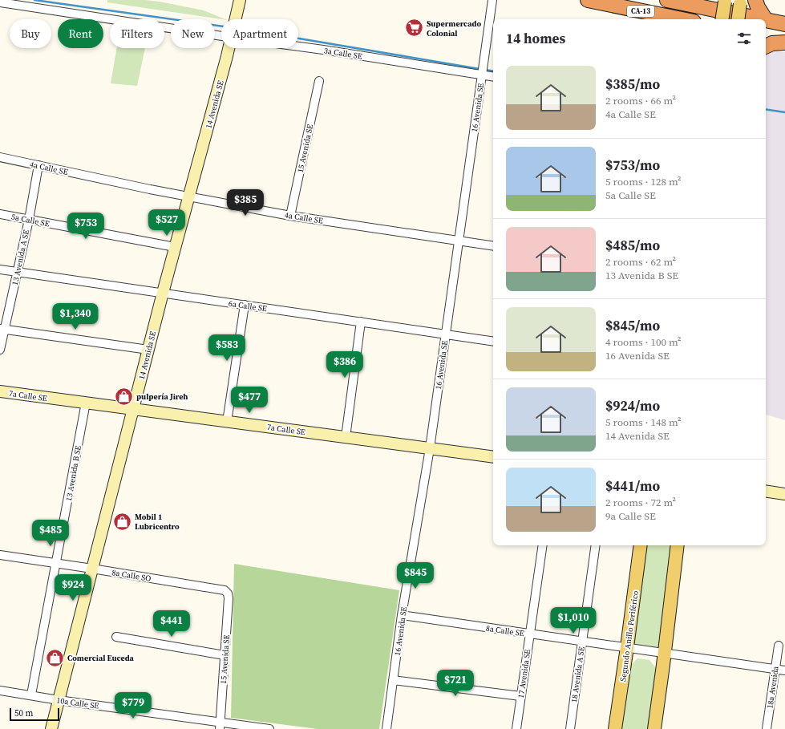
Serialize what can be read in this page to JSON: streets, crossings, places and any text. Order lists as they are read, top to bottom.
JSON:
{
  "streets": {
    "highway": ["CA-13"],
    "main road": ["Segundo Anillo Periférico"],
    "street": [
      "3a Calle SE",
      "14 Avenida SE",
      "16 Avenida SE",
      "15 Avenida SE",
      "4a Calle SE",
      "5a Calle SE",
      "13 Avenida A SE",
      "6a Calle SE",
      "7a Calle SE",
      "13 Avenida B SE",
      "8a Calle SO",
      "8a Calle SE",
      "17 Avenida SE",
      "18 Avenida A SE",
      "18a Avenida",
      "10a Calle SE"
    ]
  },
  "crossings": [
    ["3a Calle SE", "16 Avenida SE"],
    ["14 Avenida SE", "4a Calle SE"],
    ["14 Avenida SE", "5a Calle SE"],
    ["14 Avenida SE", "6a Calle SE"],
    ["14 Avenida SE", "7a Calle SE"],
    ["14 Avenida SE", "8a Calle SO"],
    ["14 Avenida SE", "10a Calle SE"],
    ["16 Avenida SE", "4a Calle SE"],
    ["16 Avenida SE", "6a Calle SE"],
    ["16 Avenida SE", "7a Calle SE"],
    ["16 Avenida SE", "8a Calle SE"],
    ["15 Avenida SE", "4a Calle SE"],
    ["15 Avenida SE", "8a Calle SO"],
    ["15 Avenida SE", "10a Calle SE"],
    ["4a Calle SE", "13 Avenida A SE"],
    ["5a Calle SE", "13 Avenida A SE"],
    ["13 Avenida A SE", "6a Calle SE"],
    ["7a Calle SE", "13 Avenida B SE"],
    ["13 Avenida B SE", "8a Calle SO"],
    ["13 Avenida B SE", "10a Calle SE"],
    ["8a Calle SE", "Segundo Anillo Periférico"],
    ["8a Calle SE", "17 Avenida SE"],
    ["8a Calle SE", "18 Avenida A SE"]
  ],
  "places": {
    "supermarket": ["Supermercado Colonial"],
    "shop": ["pulpería Jireh", "Mobil 1 Lubricentro", "Comercial Euceda"]
  },
  "scale_bar": "50 m",
  "page": {
    "chip": [
      "Buy",
      "Rent",
      "Filters",
      "New",
      "Apartment"
    ],
    "heading": "14 homes",
    "list": [
      {
        "name": "$385/mo",
        "note": "2 rooms · 66 m² · 4a Calle SE"
      },
      {
        "name": "$753/mo",
        "note": "5 rooms · 128 m² · 5a Calle SE"
      },
      {
        "name": "$485/mo",
        "note": "2 rooms · 62 m² · 13 Avenida B SE"
      },
      {
        "name": "$845/mo",
        "note": "4 rooms · 100 m² · 16 Avenida SE"
      },
      {
        "name": "$924/mo",
        "note": "5 rooms · 148 m² · 14 Avenida SE"
      },
      {
        "name": "$441/mo",
        "note": "2 rooms · 72 m² · 9a Calle SE"
      }
    ],
    "price": [
      "$385",
      "$527",
      "$753",
      "$1,340",
      "$583",
      "$386",
      "$477",
      "$485",
      "$845",
      "$924",
      "$1,010",
      "$441",
      "$721",
      "$779"
    ],
    "scale": "50 m"
  }
}
